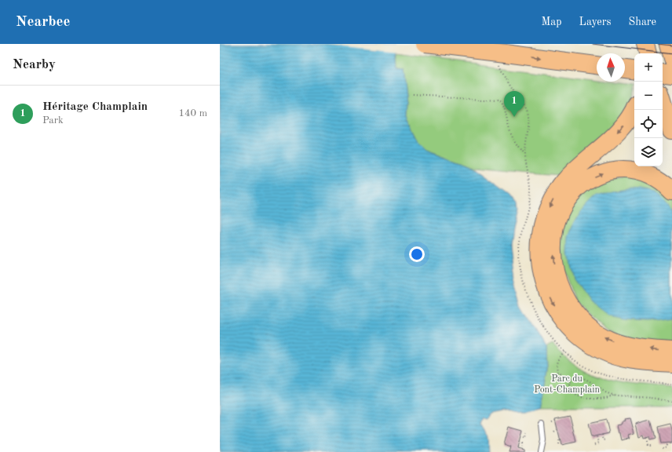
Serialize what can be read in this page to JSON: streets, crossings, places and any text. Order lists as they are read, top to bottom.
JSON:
{
  "parks": ["Parc du Pont-Champlain"],
  "north": "top",
  "page": {
    "header": "Nearbee",
    "nav": ["Map", "Layers", "Share"],
    "heading": "Nearby",
    "map_buttons": ["+", "−"],
    "list": [
      {
        "mark": "1",
        "name": "Héritage Champlain",
        "note": "Park",
        "value": "140 m"
      }
    ],
    "pins": "1"
  }
}
